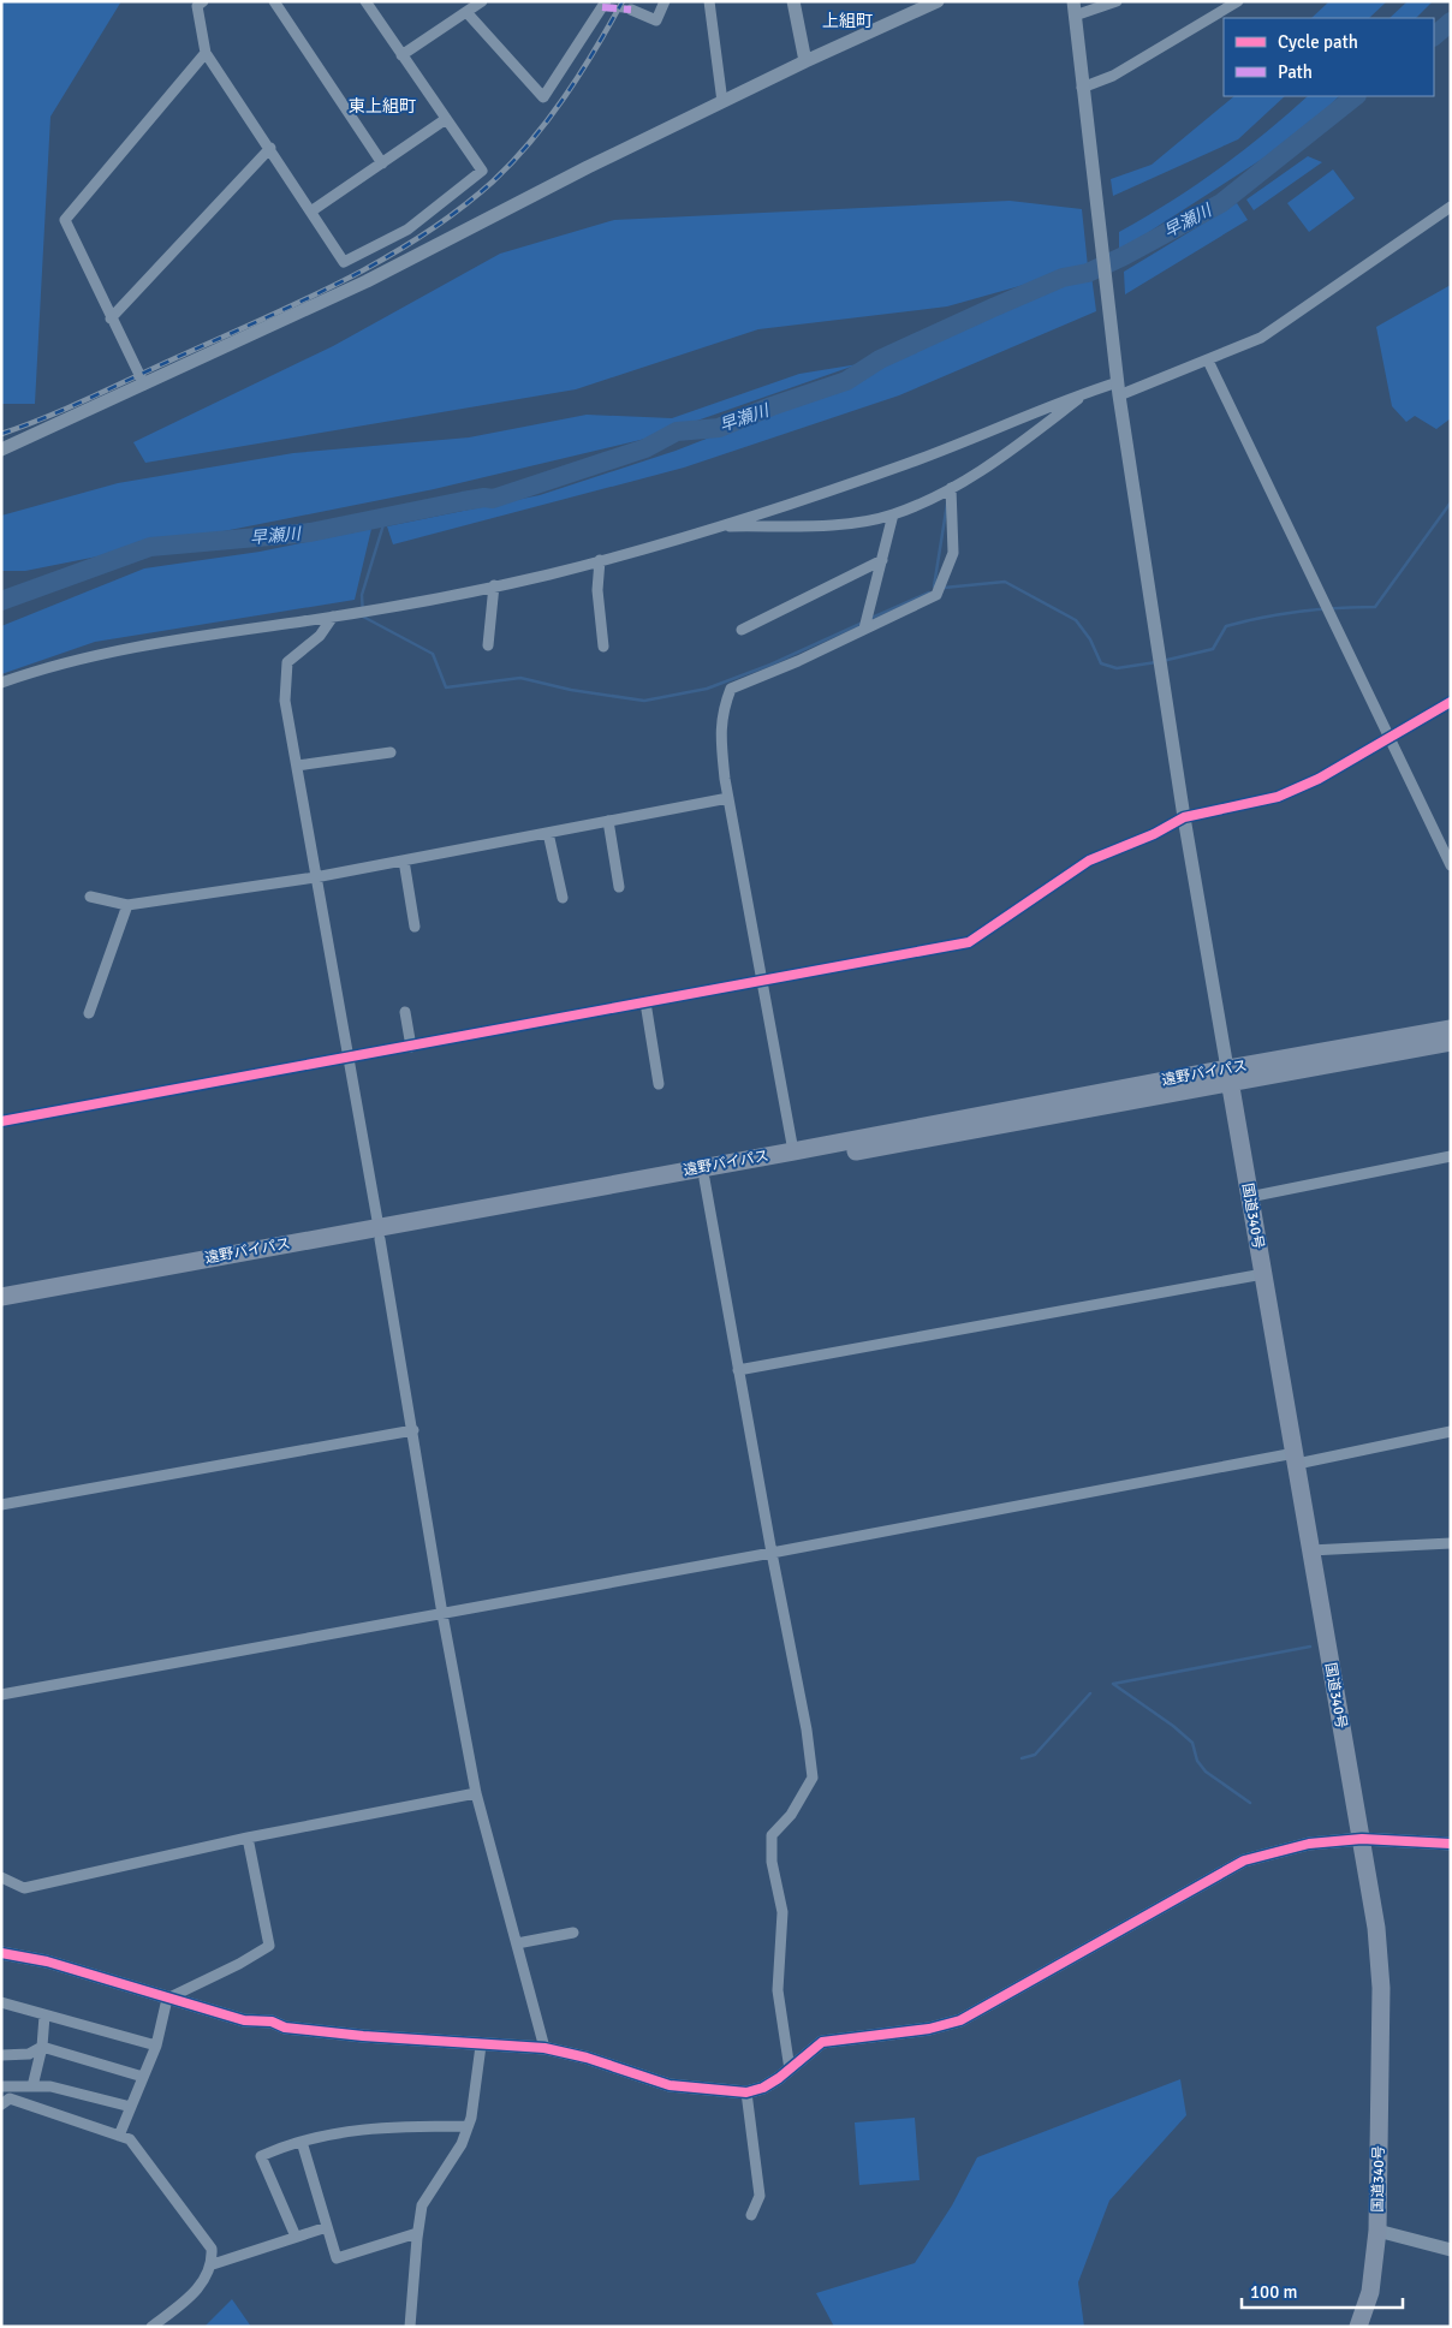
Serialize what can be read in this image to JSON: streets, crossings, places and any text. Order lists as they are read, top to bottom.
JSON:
{
  "streets": {
    "highway": ["遠野バイパス", "国道340号"]
  },
  "crossings": [
    ["遠野バイパス", "国道340号"]
  ],
  "districts": ["上組町", "東上組町"],
  "water": ["早瀬川"],
  "legend": ["Cycle path", "Path"],
  "scale_bar": "100 m"
}
